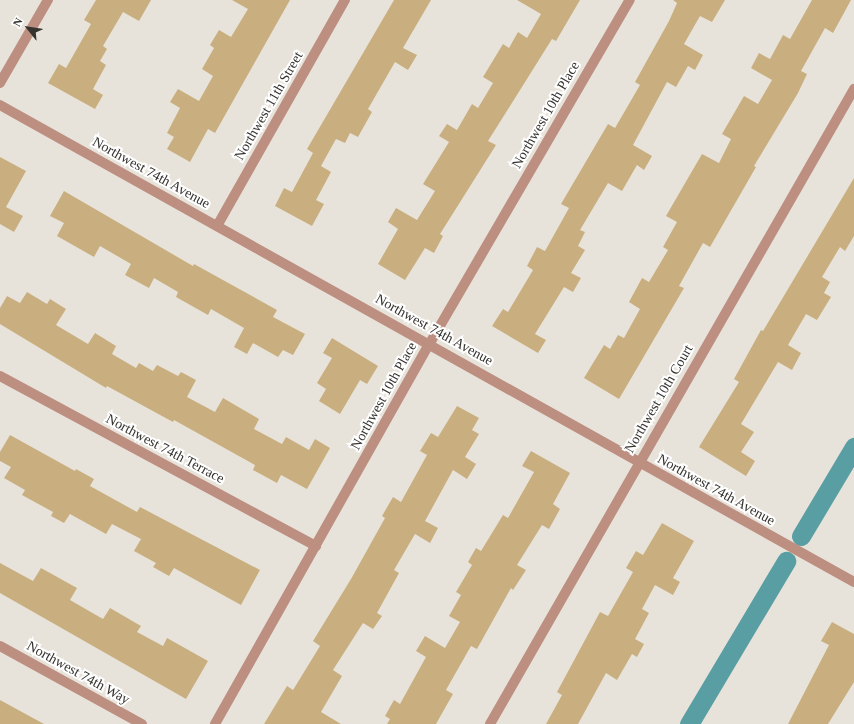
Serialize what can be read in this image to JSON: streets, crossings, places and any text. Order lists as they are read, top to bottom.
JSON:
{
  "streets": {
    "street": [
      "Northwest 11th Street",
      "Northwest 10th Place",
      "Northwest 74th Avenue",
      "Northwest 10th Court",
      "Northwest 74th Terrace",
      "Northwest 74th Way"
    ]
  },
  "crossings": [
    ["Northwest 11th Street", "Northwest 74th Avenue"],
    ["Northwest 10th Place", "Northwest 74th Avenue"],
    ["Northwest 10th Place", "Northwest 74th Terrace"],
    ["Northwest 74th Avenue", "Northwest 10th Court"]
  ],
  "north": "top left"
}
